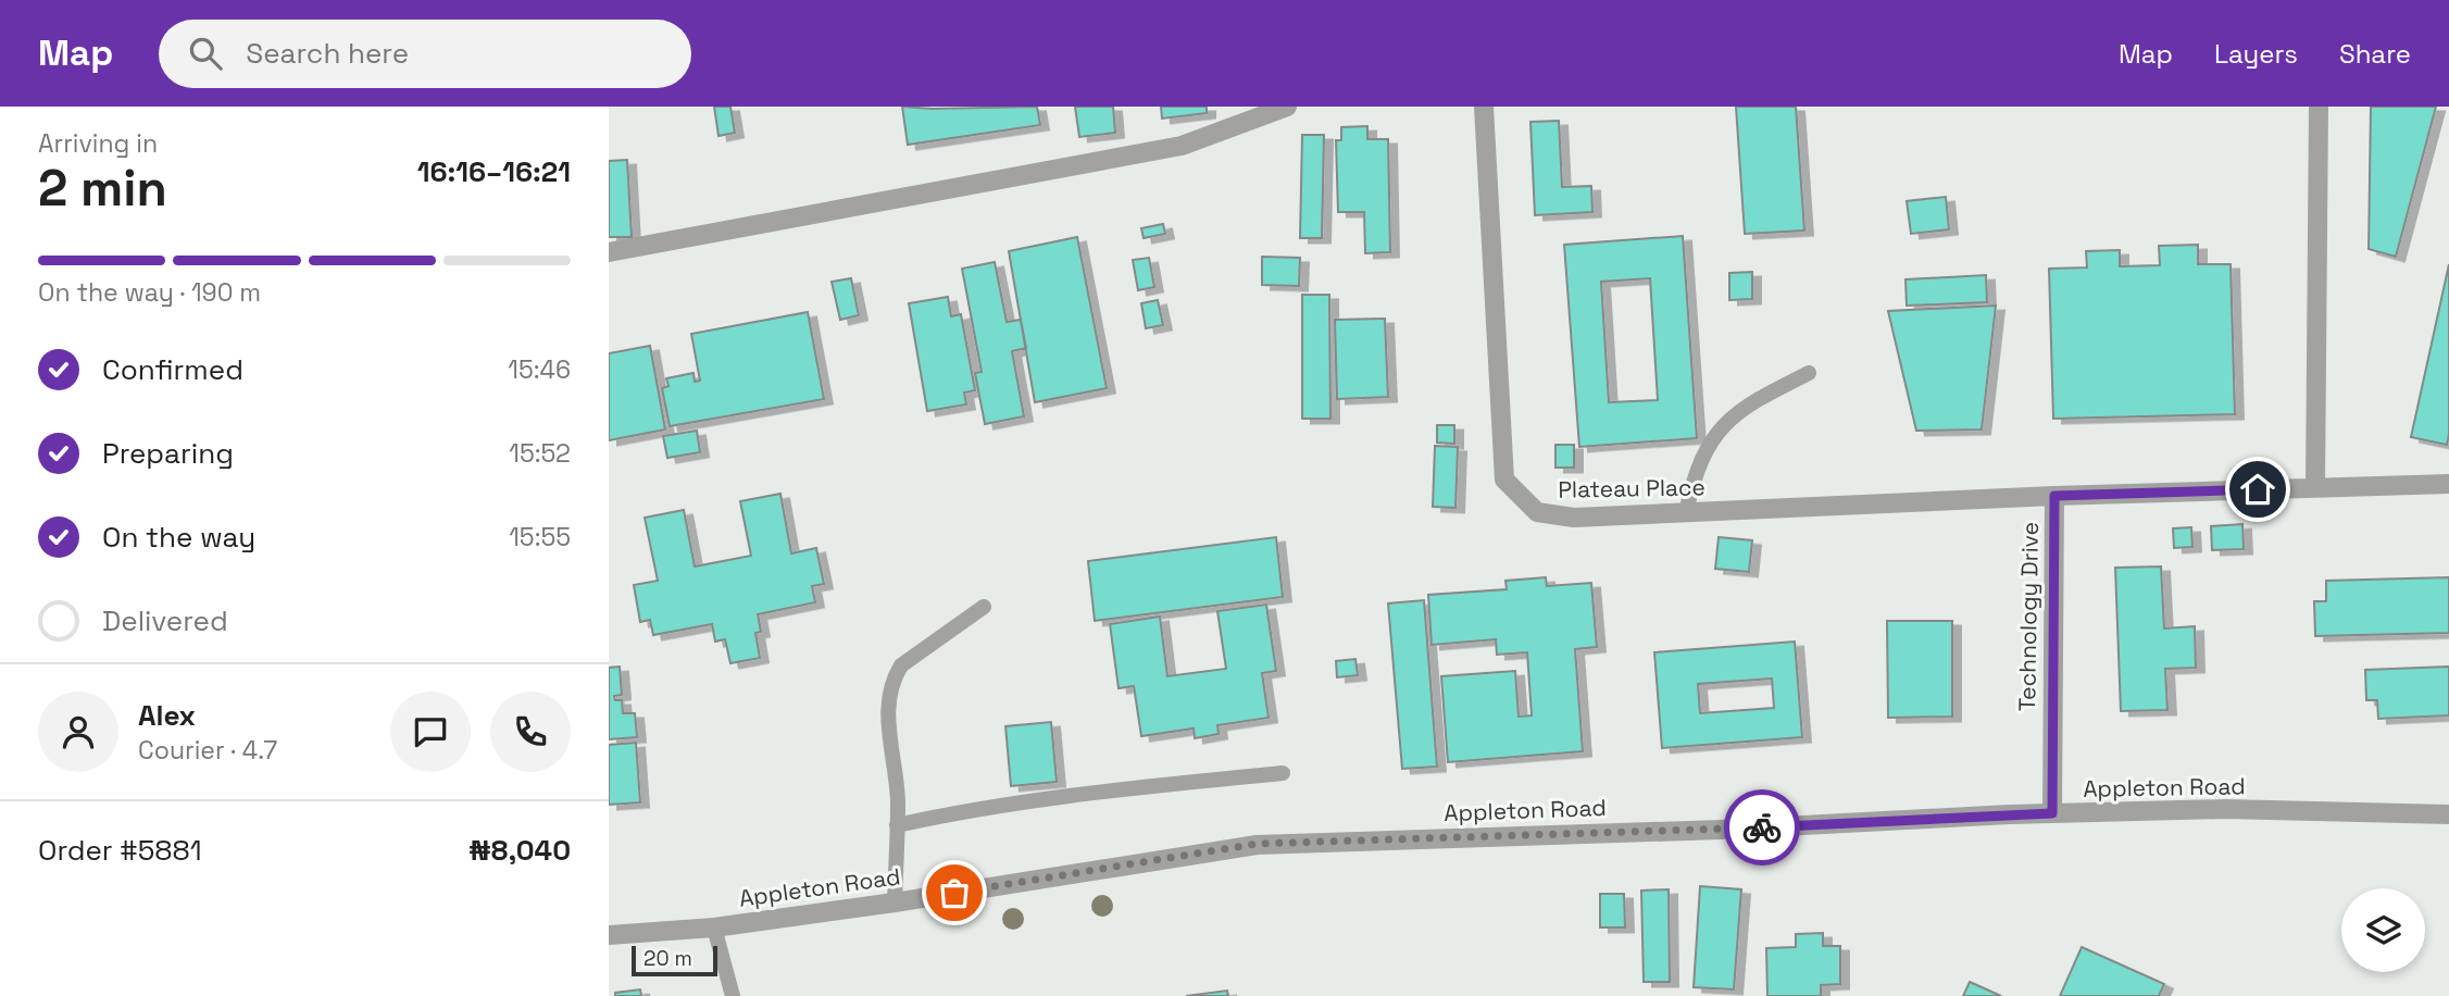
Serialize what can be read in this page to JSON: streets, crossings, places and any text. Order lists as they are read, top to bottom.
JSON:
{
  "streets": {
    "street": ["Plateau Place", "Technology Drive", "Appleton Road"]
  },
  "crossings": [
    ["Plateau Place", "Technology Drive"],
    ["Technology Drive", "Appleton Road"]
  ],
  "scale_bar": "20 m",
  "page": {
    "header": "Map",
    "search": "Search here",
    "nav": ["Map", "Layers", "Share"],
    "heading": ["2 min", "Arriving in", "16:16–16:21"],
    "panel": [
      "Alex",
      "Courier · 4.7",
      "Order #5881",
      "₦8,040"
    ],
    "bar": "On the way · 190 m",
    "list": [
      ["Confirmed", "15:46"],
      ["Preparing", "15:52"],
      ["On the way", "15:55"],
      "Delivered"
    ],
    "scale": "20 m"
  }
}
